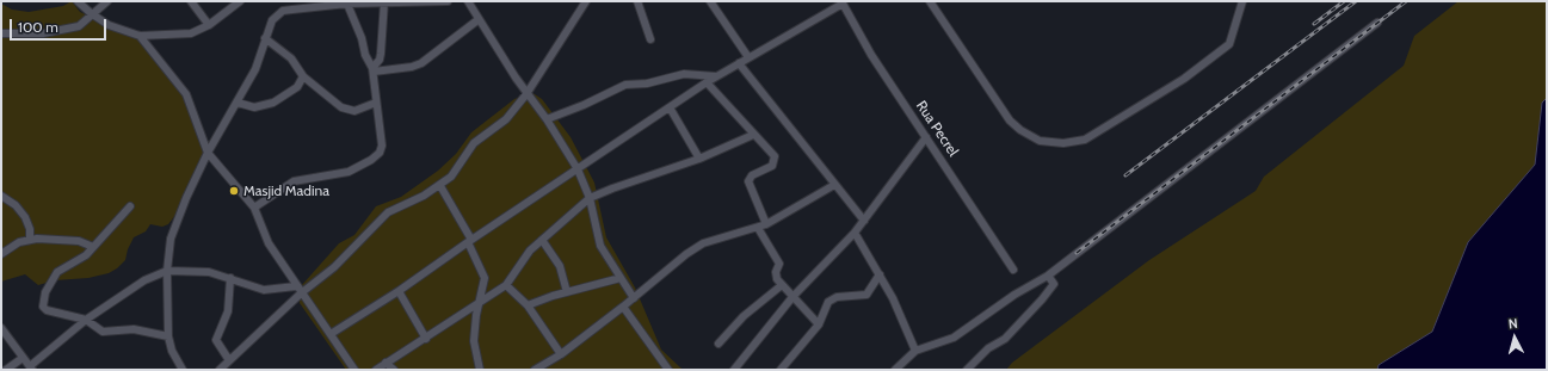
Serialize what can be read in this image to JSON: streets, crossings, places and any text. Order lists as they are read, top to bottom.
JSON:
{
  "streets": {
    "street": ["Rua Pecrel"]
  },
  "places": ["Masjid Madina"],
  "scale_bar": "100 m",
  "north": "top"
}
